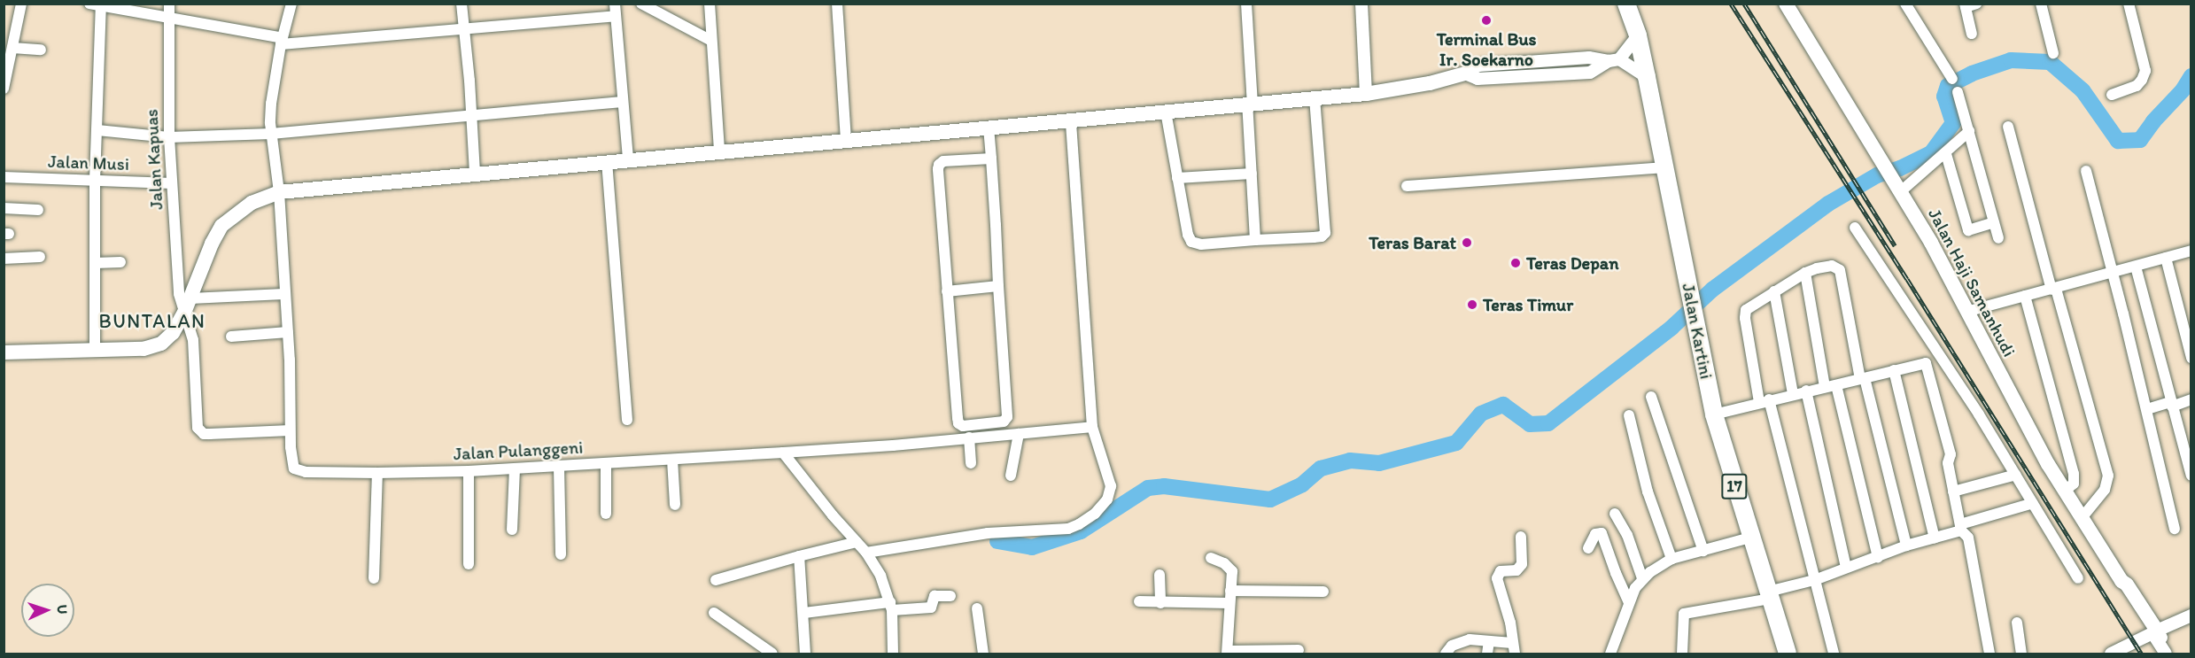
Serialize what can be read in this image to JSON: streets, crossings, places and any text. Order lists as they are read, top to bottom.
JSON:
{
  "streets": {
    "highway": ["Jalan Kartini", "17"],
    "main road": ["Jalan Haji Samanhudi"],
    "street": ["Jalan Kapuas", "Jalan Musi", "Jalan Pulanggeni"]
  },
  "crossings": [
    ["Jalan Kapuas", "Jalan Musi"],
    ["Jalan Kapuas", "Jalan Pulanggeni"]
  ],
  "districts": ["BUNTALAN"],
  "places": [
    "Terminal Bus Ir. Soekarno",
    "Teras Barat",
    "Teras Depan",
    "Teras Timur"
  ],
  "north": "right"
}
